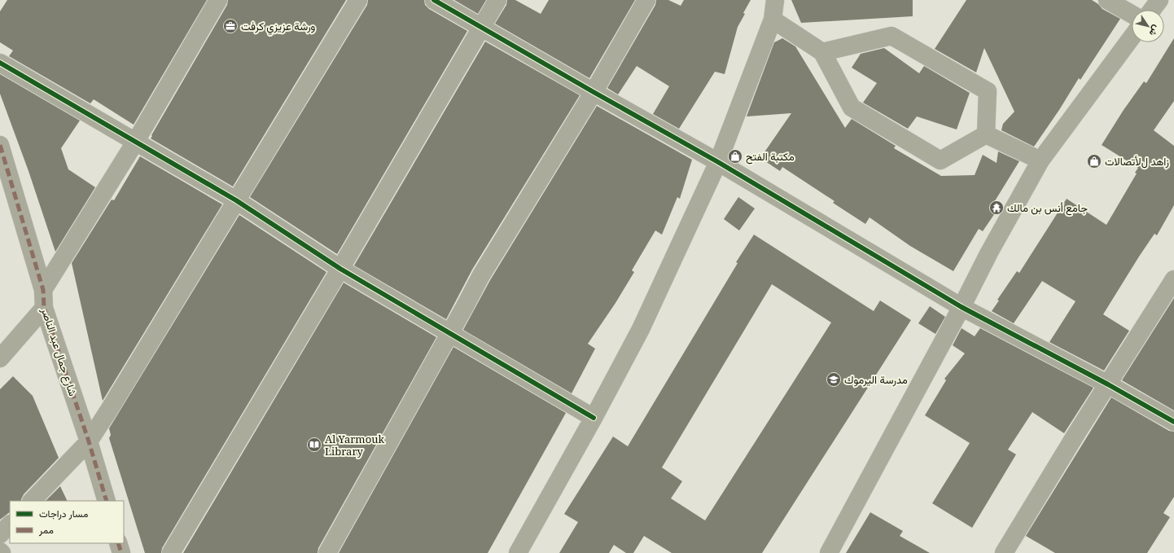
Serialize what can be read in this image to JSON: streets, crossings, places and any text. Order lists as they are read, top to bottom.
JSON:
{
  "streets": {
    "street": ["شارع جمال عبد الناصر"]
  },
  "places": {
    "office": ["ورشة عزيزي كرفت"],
    "shop": ["مكتبة الفتح", "زاهد لﻷتصالات"],
    "temple": ["جامع أنس بن مالك"],
    "school or university": ["مدرسة اليرموك"],
    "library": ["Al Yarmouk Library"]
  },
  "legend": ["مسار دراجات", "ممر"],
  "north": "bottom right"
}
